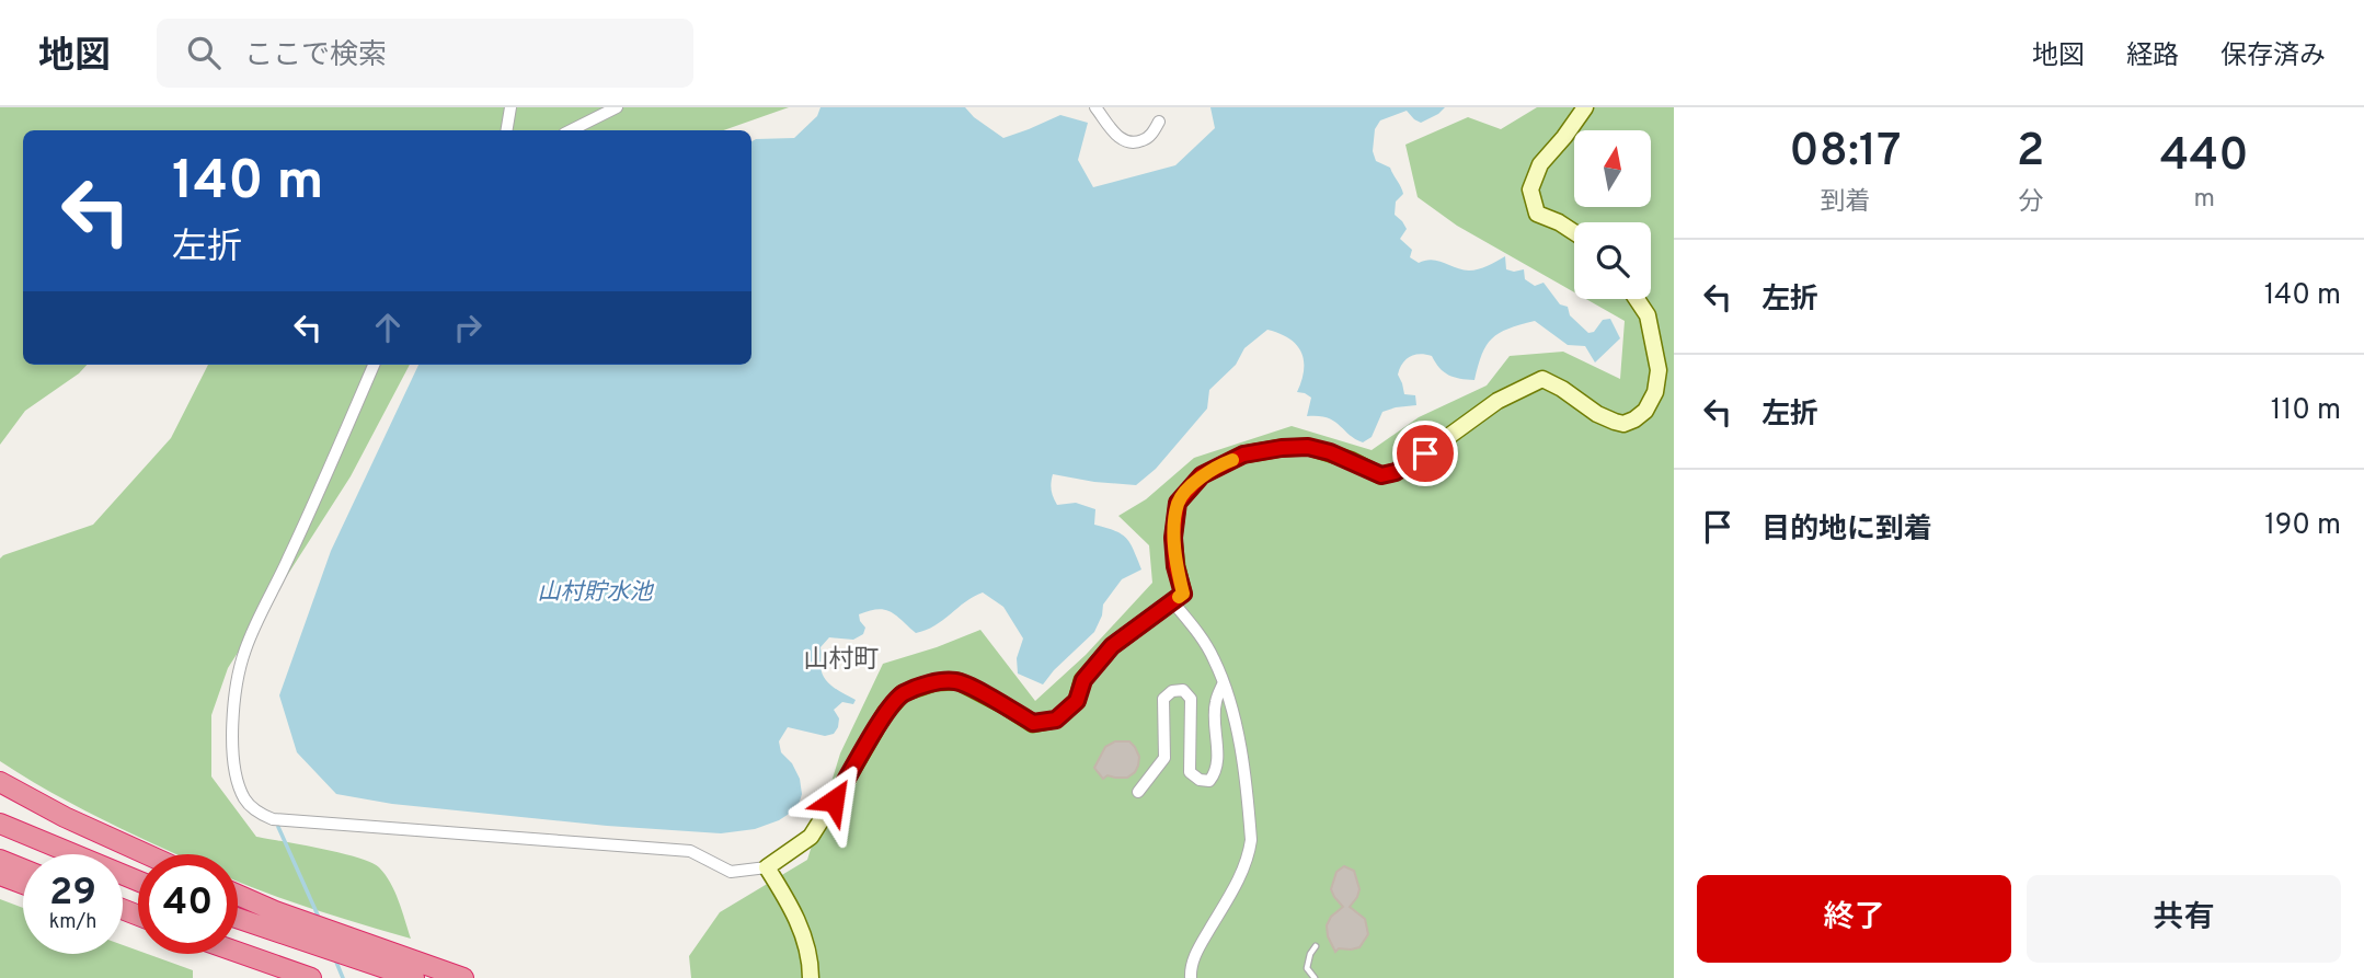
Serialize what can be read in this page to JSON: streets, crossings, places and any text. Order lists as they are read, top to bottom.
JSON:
{
  "districts": ["山村町"],
  "water": ["山村貯水池"],
  "north": "top",
  "page": {
    "header": "地図",
    "search": "ここで検索",
    "nav": ["地図", "経路", "保存済み"],
    "eta": [
      "08:17",
      "到着",
      "2",
      "分",
      "440",
      "m"
    ],
    "turn": ["140 m", "左折"],
    "list": [
      {
        "name": "左折",
        "value": "140 m"
      },
      {
        "name": "左折",
        "value": "110 m"
      },
      {
        "name": "目的地に到着",
        "value": "190 m"
      }
    ],
    "speed": "29 km/h",
    "limit": "40",
    "buttons": ["終了", "共有"]
  }
}
